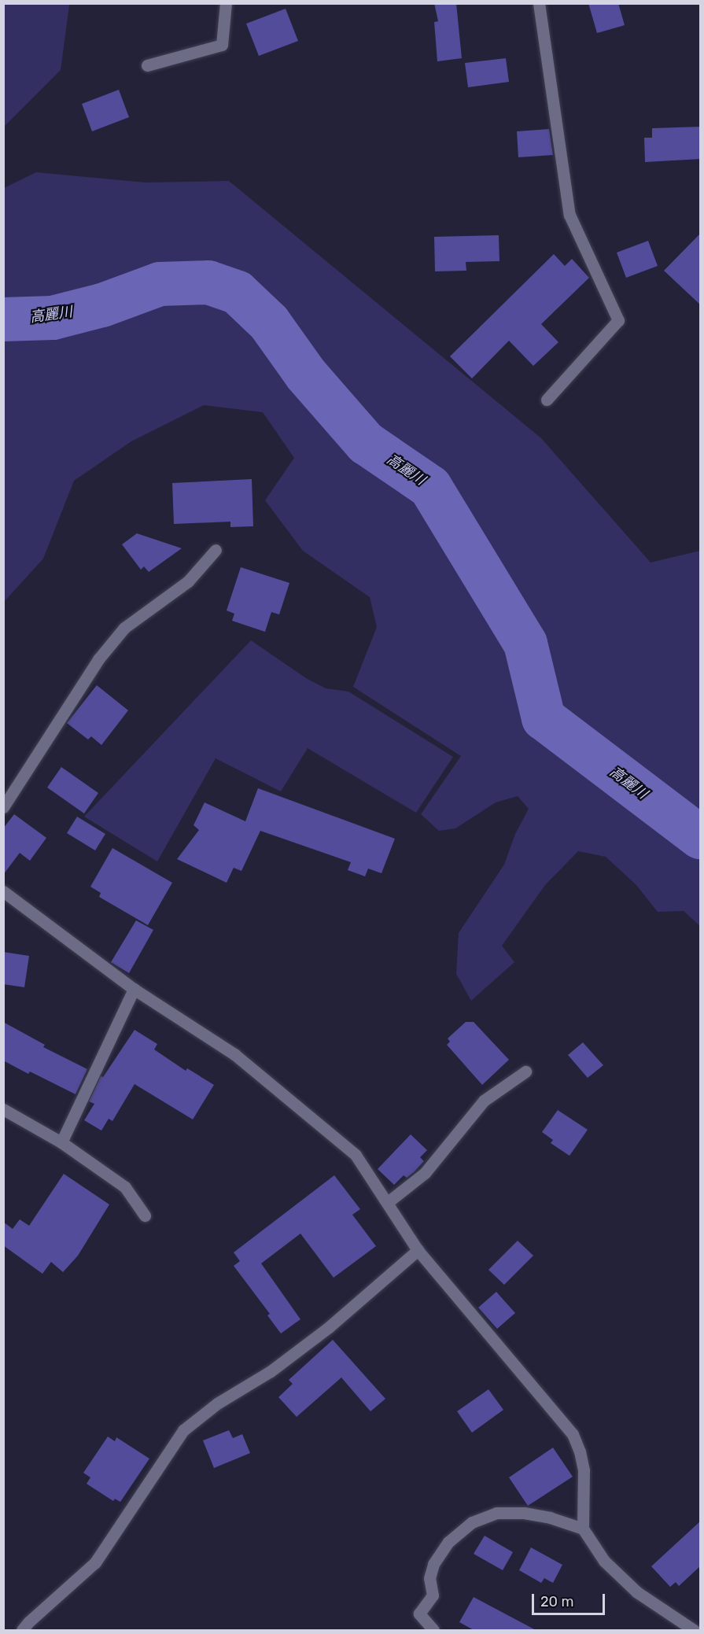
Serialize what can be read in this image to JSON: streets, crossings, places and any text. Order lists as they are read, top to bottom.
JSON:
{
  "water": ["高麗川"],
  "scale_bar": "20 m"
}
